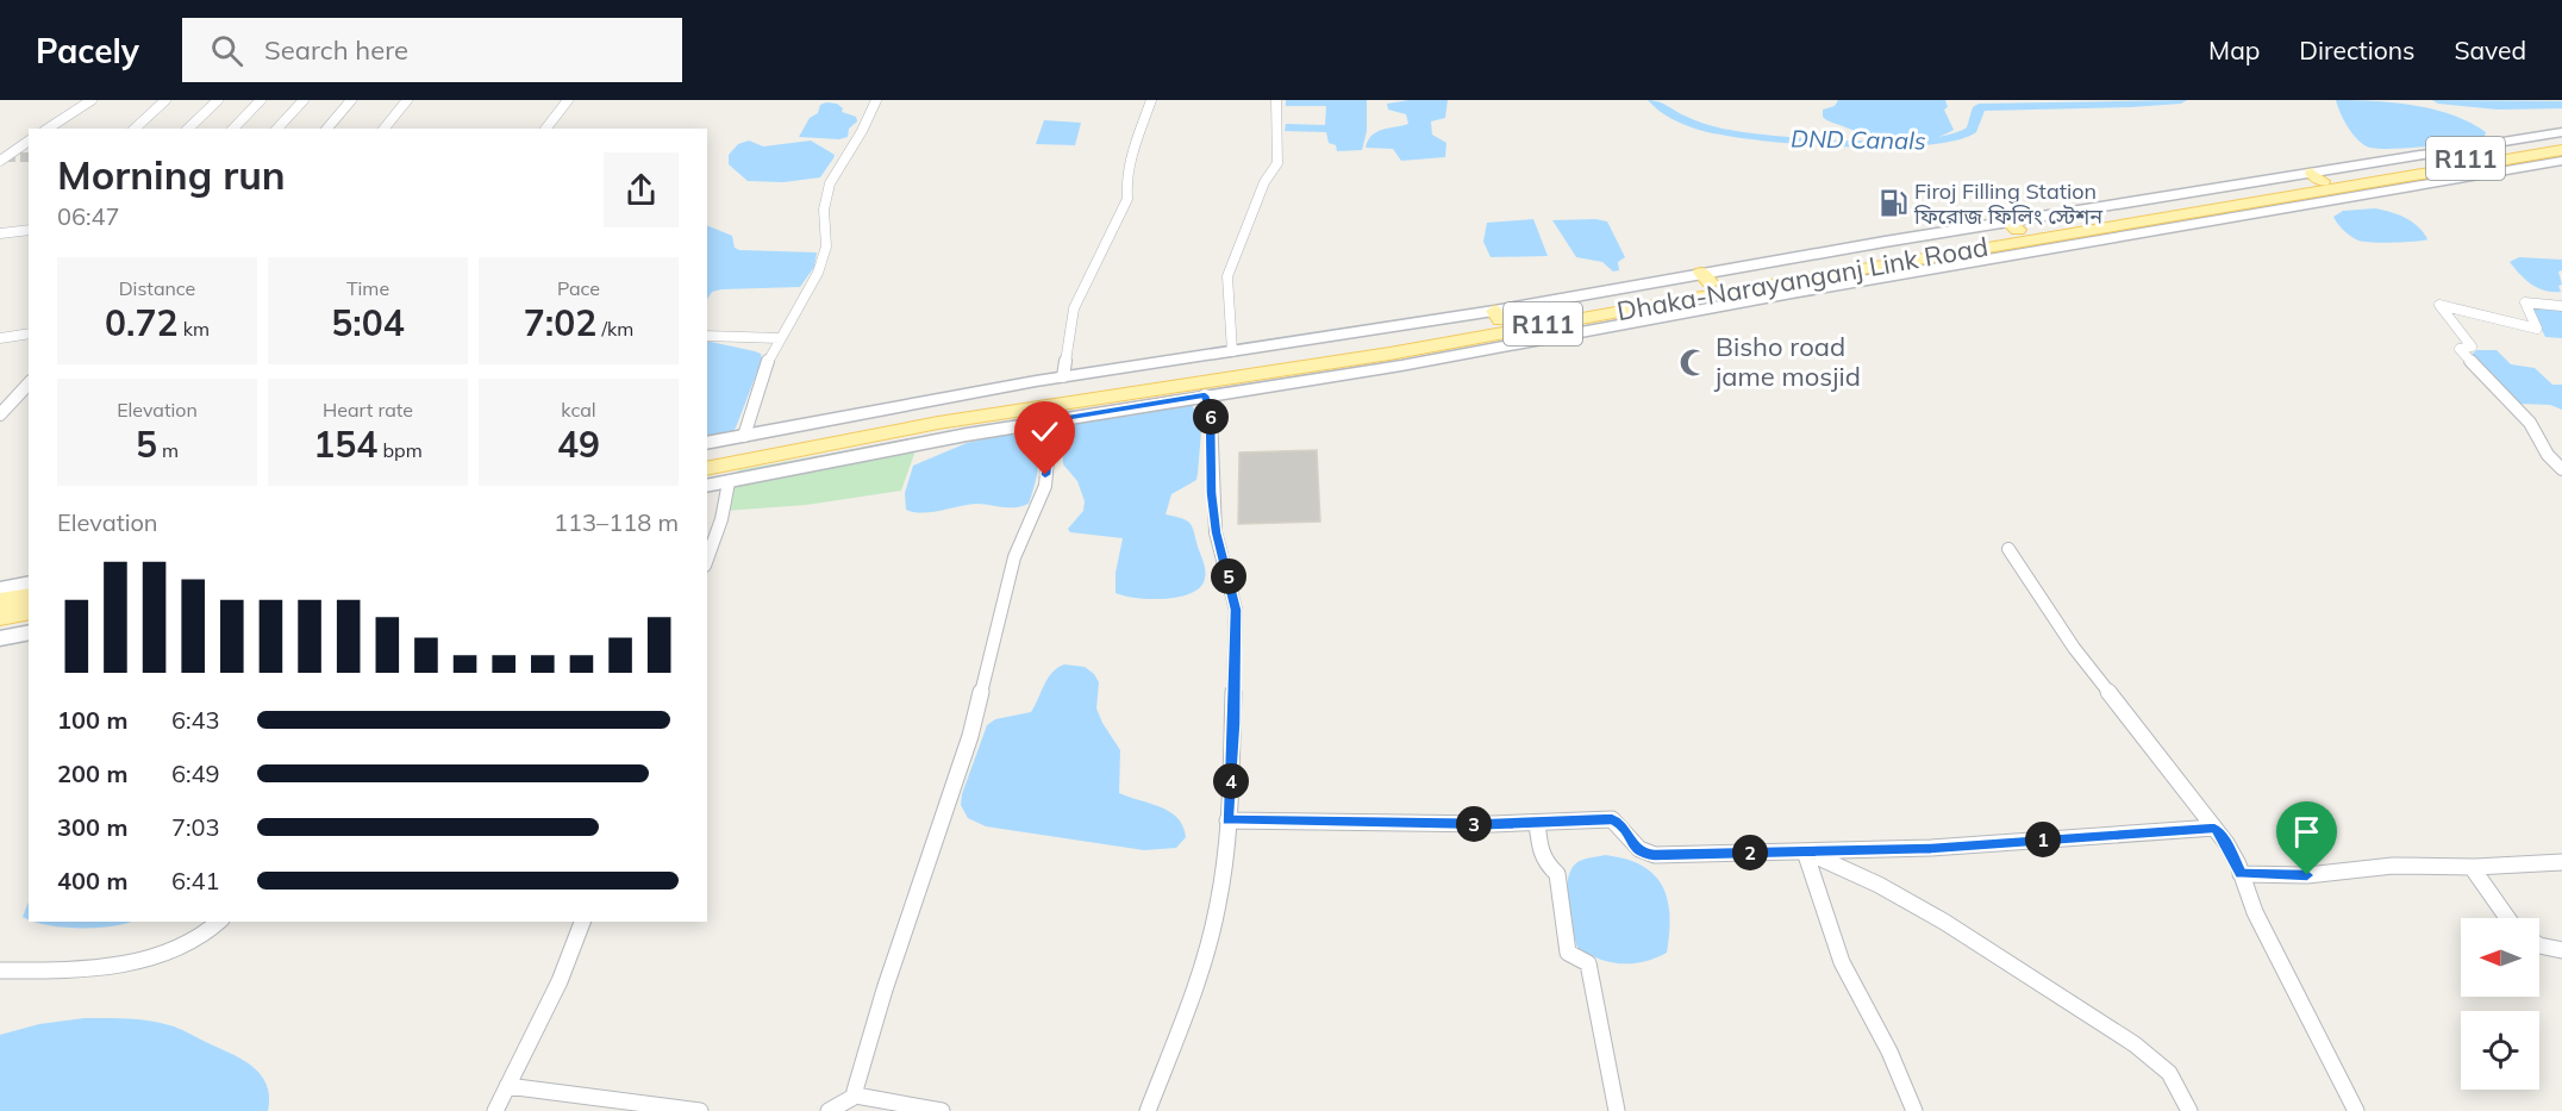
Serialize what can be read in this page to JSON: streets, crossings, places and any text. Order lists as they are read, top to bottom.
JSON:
{
  "streets": {
    "main road": ["R111", "Dhaka-Narayanganj Link Road"]
  },
  "water": ["DND Canals"],
  "places": {
    "fuel station": ["Firoj Filling Station ফিরোজ ফিলিং স্টেশন"],
    "mosque": ["Bisho road jame mosjid"]
  },
  "north": "left",
  "page": {
    "header": "Pacely",
    "search": "Search here",
    "nav": ["Map", "Directions", "Saved"],
    "heading": ["Morning run", "06:47"],
    "stats": [
      ["Distance", "0.72 km"],
      ["Time", "5:04"],
      ["Pace", "7:02 /km"],
      ["Elevation", "5 m"],
      ["Heart rate", "154 bpm"],
      ["kcal", "49"]
    ],
    "pins": [
      "6",
      "5",
      "4",
      "3",
      "1",
      "2"
    ],
    "chart": ["Elevation", "113–118 m"],
    "list": [
      {
        "name": "100 m",
        "note": "6:43"
      },
      {
        "name": "200 m",
        "note": "6:49"
      },
      {
        "name": "300 m",
        "note": "7:03"
      },
      {
        "name": "400 m",
        "note": "6:41"
      }
    ]
  }
}
